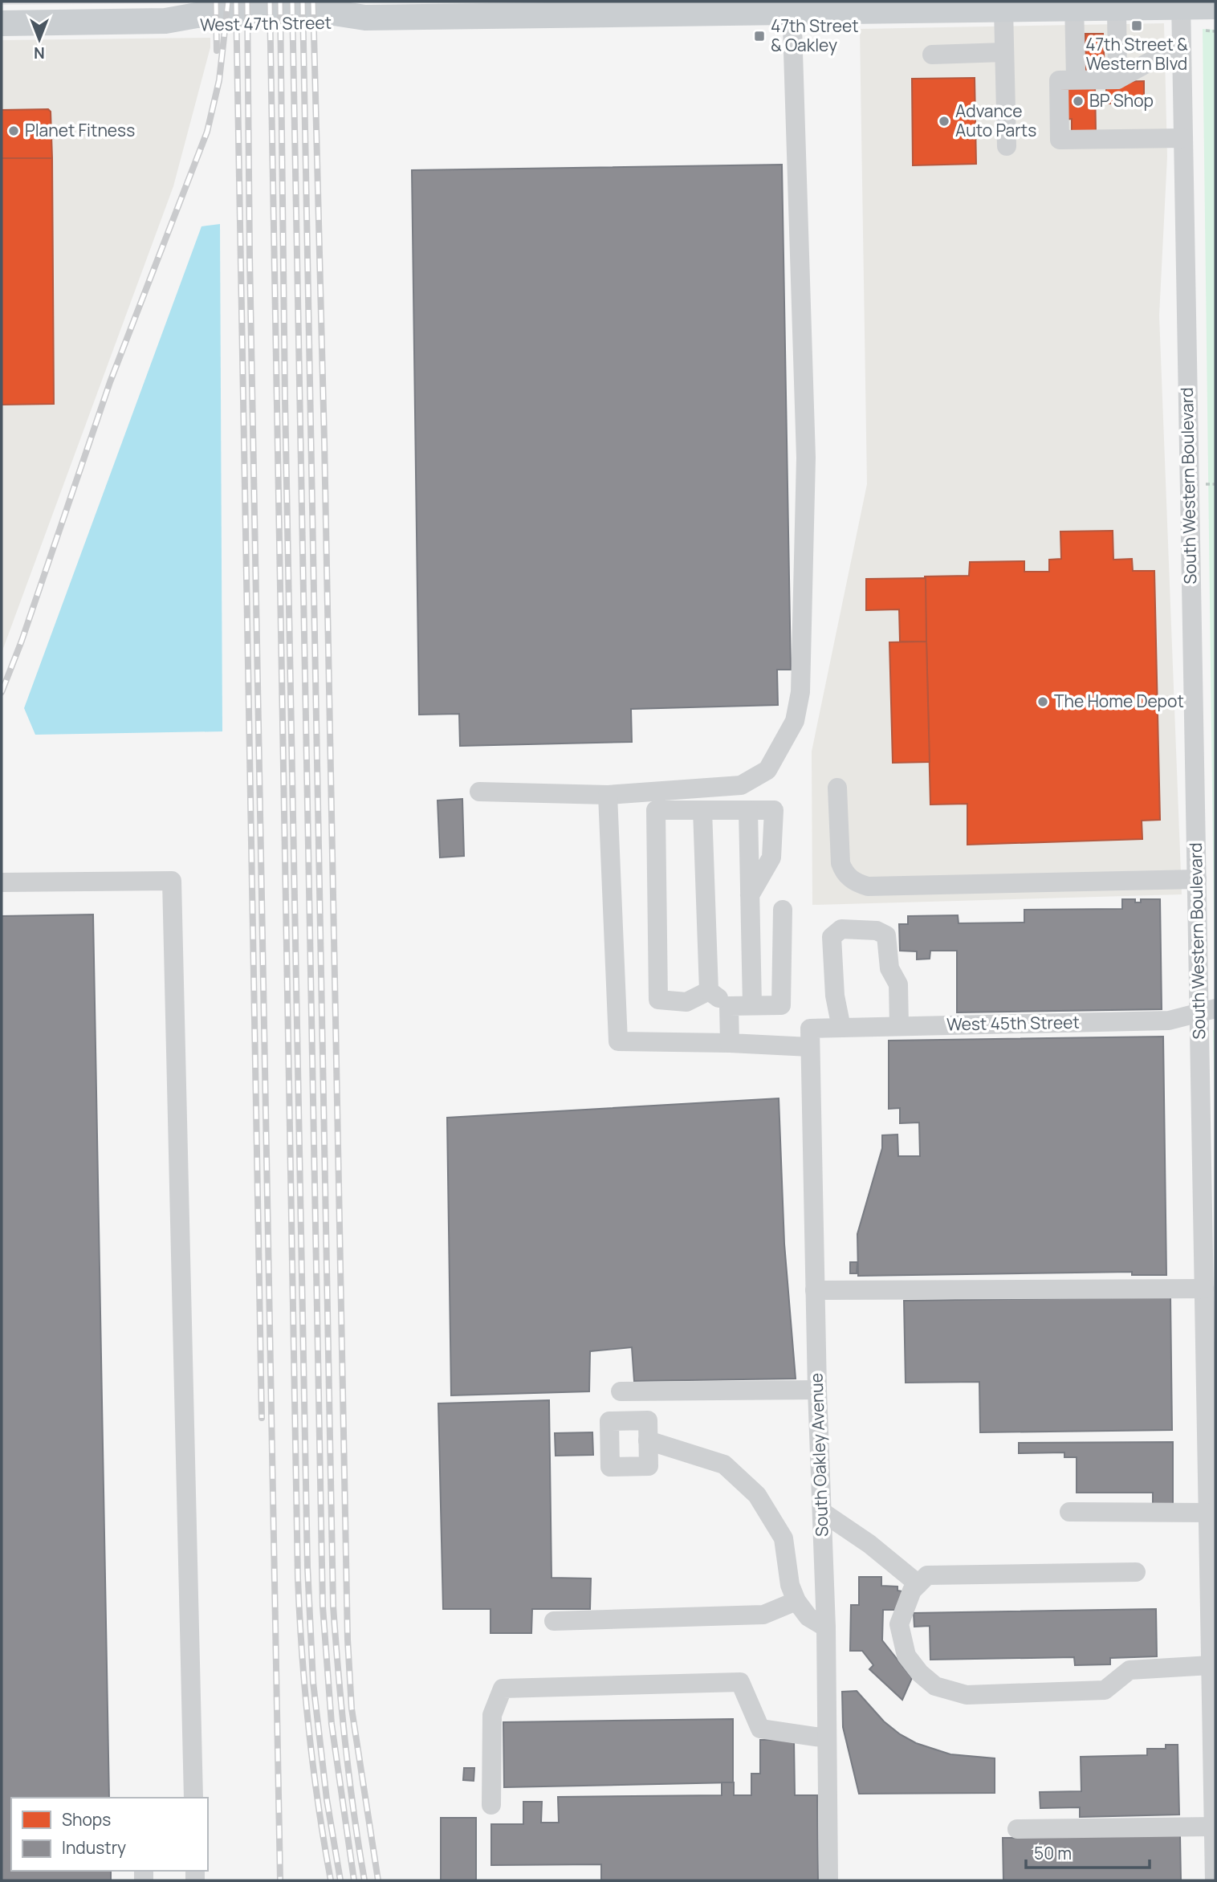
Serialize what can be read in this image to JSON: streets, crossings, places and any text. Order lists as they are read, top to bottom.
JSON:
{
  "streets": {
    "main road": ["West 47th Street"],
    "street": ["South Western Boulevard", "West 45th Street", "South Oakley Avenue"]
  },
  "crossings": [
    ["West 47th Street", "South Western Boulevard"],
    ["South Western Boulevard", "West 45th Street"],
    ["West 45th Street", "South Oakley Avenue"]
  ],
  "places": {
    "transit": ["47th Street & Western Blvd", "47th Street & Oakley"],
    "other": [
      "BP Shop",
      "Advance Auto Parts",
      "Planet Fitness",
      "The Home Depot"
    ]
  },
  "legend": ["Shops", "Industry"],
  "scale_bar": "50 m",
  "north": "bottom"
}
